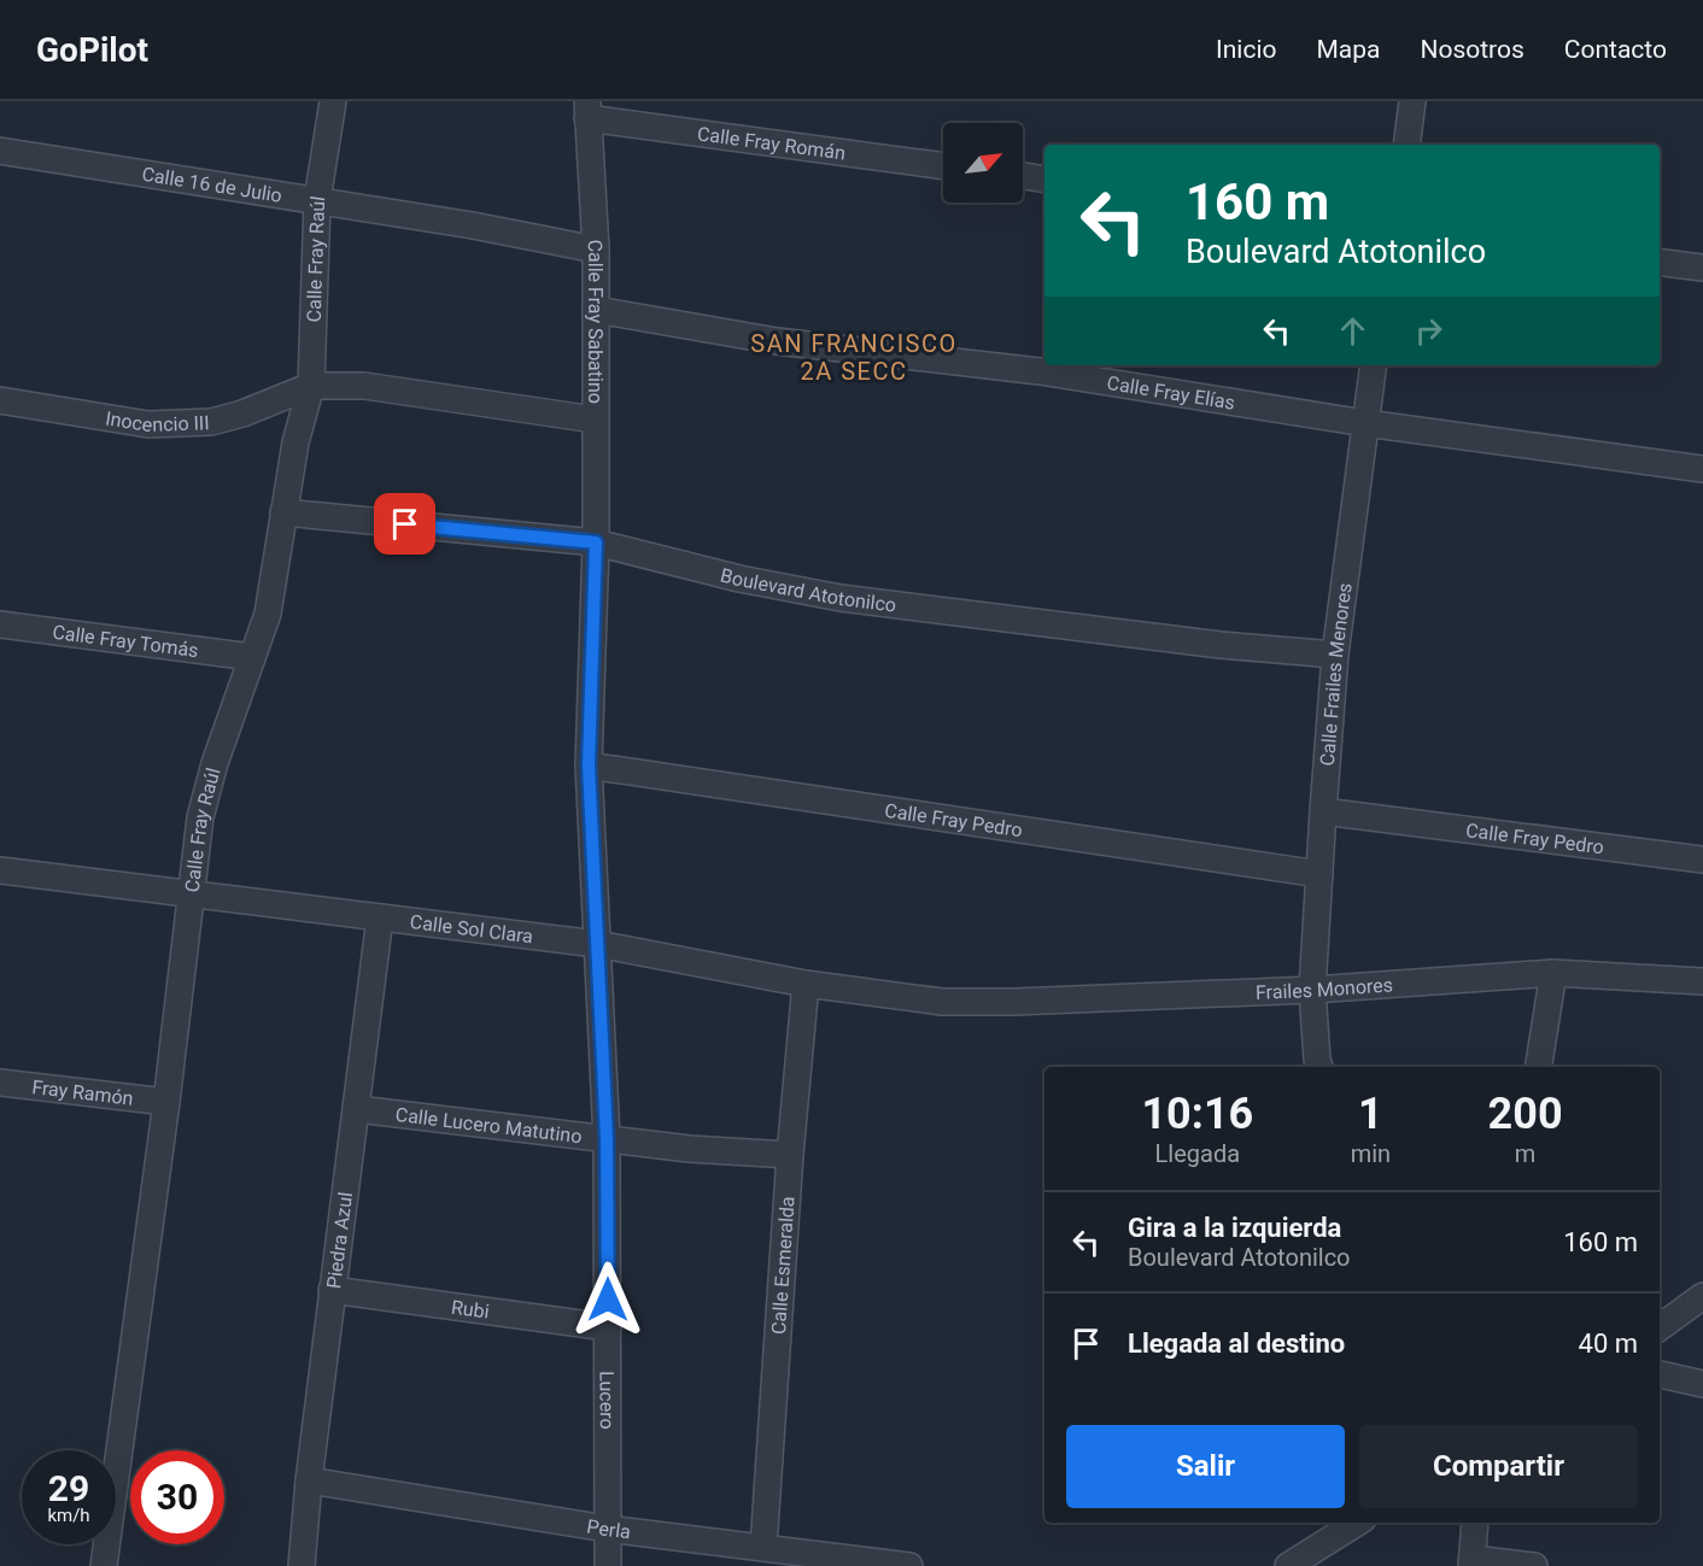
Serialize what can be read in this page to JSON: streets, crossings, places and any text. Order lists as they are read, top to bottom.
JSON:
{
  "streets": {
    "street": [
      "Calle Fray Román",
      "Calle 16 de Julio",
      "Calle Fray Raúl",
      "Calle Fray Sabatino",
      "Calle Fray Elías",
      "Inocencio III",
      "Boulevard Atotonilco",
      "Calle Fray Tomás",
      "Calle Frailes Menores",
      "Calle Fray Pedro",
      "Calle Sol Clara",
      "Frailes Monores",
      "Fray Ramón",
      "Calle Lucero Matutino",
      "Piedra Azul",
      "Calle Esmeralda",
      "Rubi",
      "Lucero",
      "Perla"
    ]
  },
  "crossings": [
    ["Calle Fray Román", "Calle Fray Sabatino"],
    ["Calle 16 de Julio", "Calle Fray Raúl"],
    ["Calle 16 de Julio", "Calle Fray Sabatino"],
    ["Calle Fray Raúl", "Inocencio III"],
    ["Calle Fray Raúl", "Boulevard Atotonilco"],
    ["Calle Fray Raúl", "Calle Fray Tomás"],
    ["Calle Fray Raúl", "Calle Sol Clara"],
    ["Calle Fray Raúl", "Fray Ramón"],
    ["Calle Fray Sabatino", "Calle Fray Elías"],
    ["Calle Fray Sabatino", "Boulevard Atotonilco"],
    ["Calle Fray Sabatino", "Lucero"],
    ["Calle Fray Elías", "Calle Frailes Menores"],
    ["Boulevard Atotonilco", "Calle Frailes Menores"],
    ["Boulevard Atotonilco", "Lucero"],
    ["Calle Frailes Menores", "Calle Fray Pedro"],
    ["Calle Frailes Menores", "Frailes Monores"],
    ["Calle Fray Pedro", "Lucero"],
    ["Calle Sol Clara", "Frailes Monores"],
    ["Calle Sol Clara", "Piedra Azul"],
    ["Calle Sol Clara", "Calle Esmeralda"],
    ["Calle Sol Clara", "Lucero"],
    ["Calle Lucero Matutino", "Piedra Azul"],
    ["Calle Lucero Matutino", "Calle Esmeralda"],
    ["Calle Lucero Matutino", "Lucero"],
    ["Piedra Azul", "Rubi"],
    ["Piedra Azul", "Perla"],
    ["Calle Esmeralda", "Perla"],
    ["Rubi", "Lucero"],
    ["Lucero", "Perla"]
  ],
  "districts": ["SAN FRANCISCO 2A SECC"],
  "north": "top right",
  "page": {
    "header": "GoPilot",
    "nav": [
      "Inicio",
      "Mapa",
      "Nosotros",
      "Contacto"
    ],
    "turn": ["160 m", "Boulevard Atotonilco"],
    "eta": [
      "10:16",
      "Llegada",
      "1",
      "min",
      "200",
      "m"
    ],
    "list": [
      {
        "name": "Gira a la izquierda",
        "note": "Boulevard Atotonilco",
        "value": "160 m"
      },
      {
        "name": "Llegada al destino",
        "value": "40 m"
      }
    ],
    "buttons": ["Salir", "Compartir"],
    "speed": "29 km/h",
    "limit": "30"
  }
}
